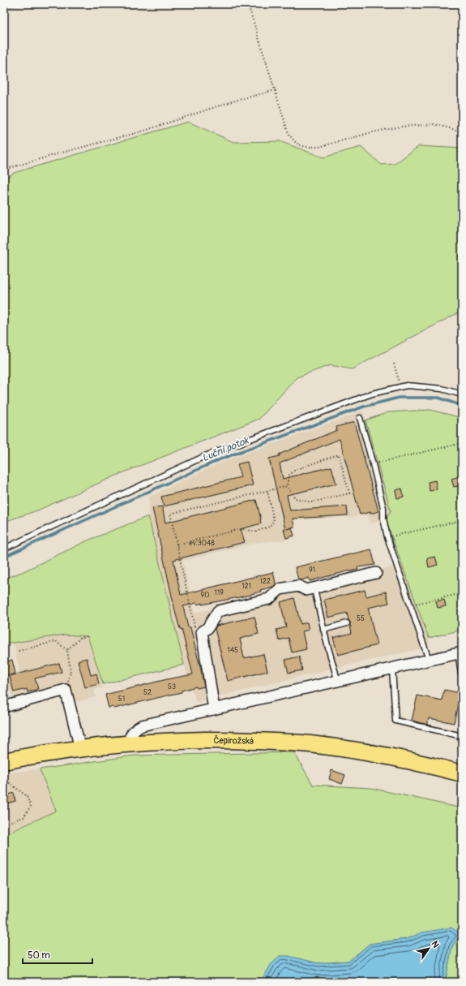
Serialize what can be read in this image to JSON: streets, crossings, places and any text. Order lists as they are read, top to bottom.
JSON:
{
  "streets": {
    "main road": ["Čepirožská"]
  },
  "water": ["Luční potok"],
  "house_numbers": [
    "ev.3048",
    "91",
    "122",
    "121",
    "119",
    "90",
    "55",
    "145",
    "53",
    "52",
    "51"
  ],
  "scale_bar": "50 m",
  "north": "top right"
}
